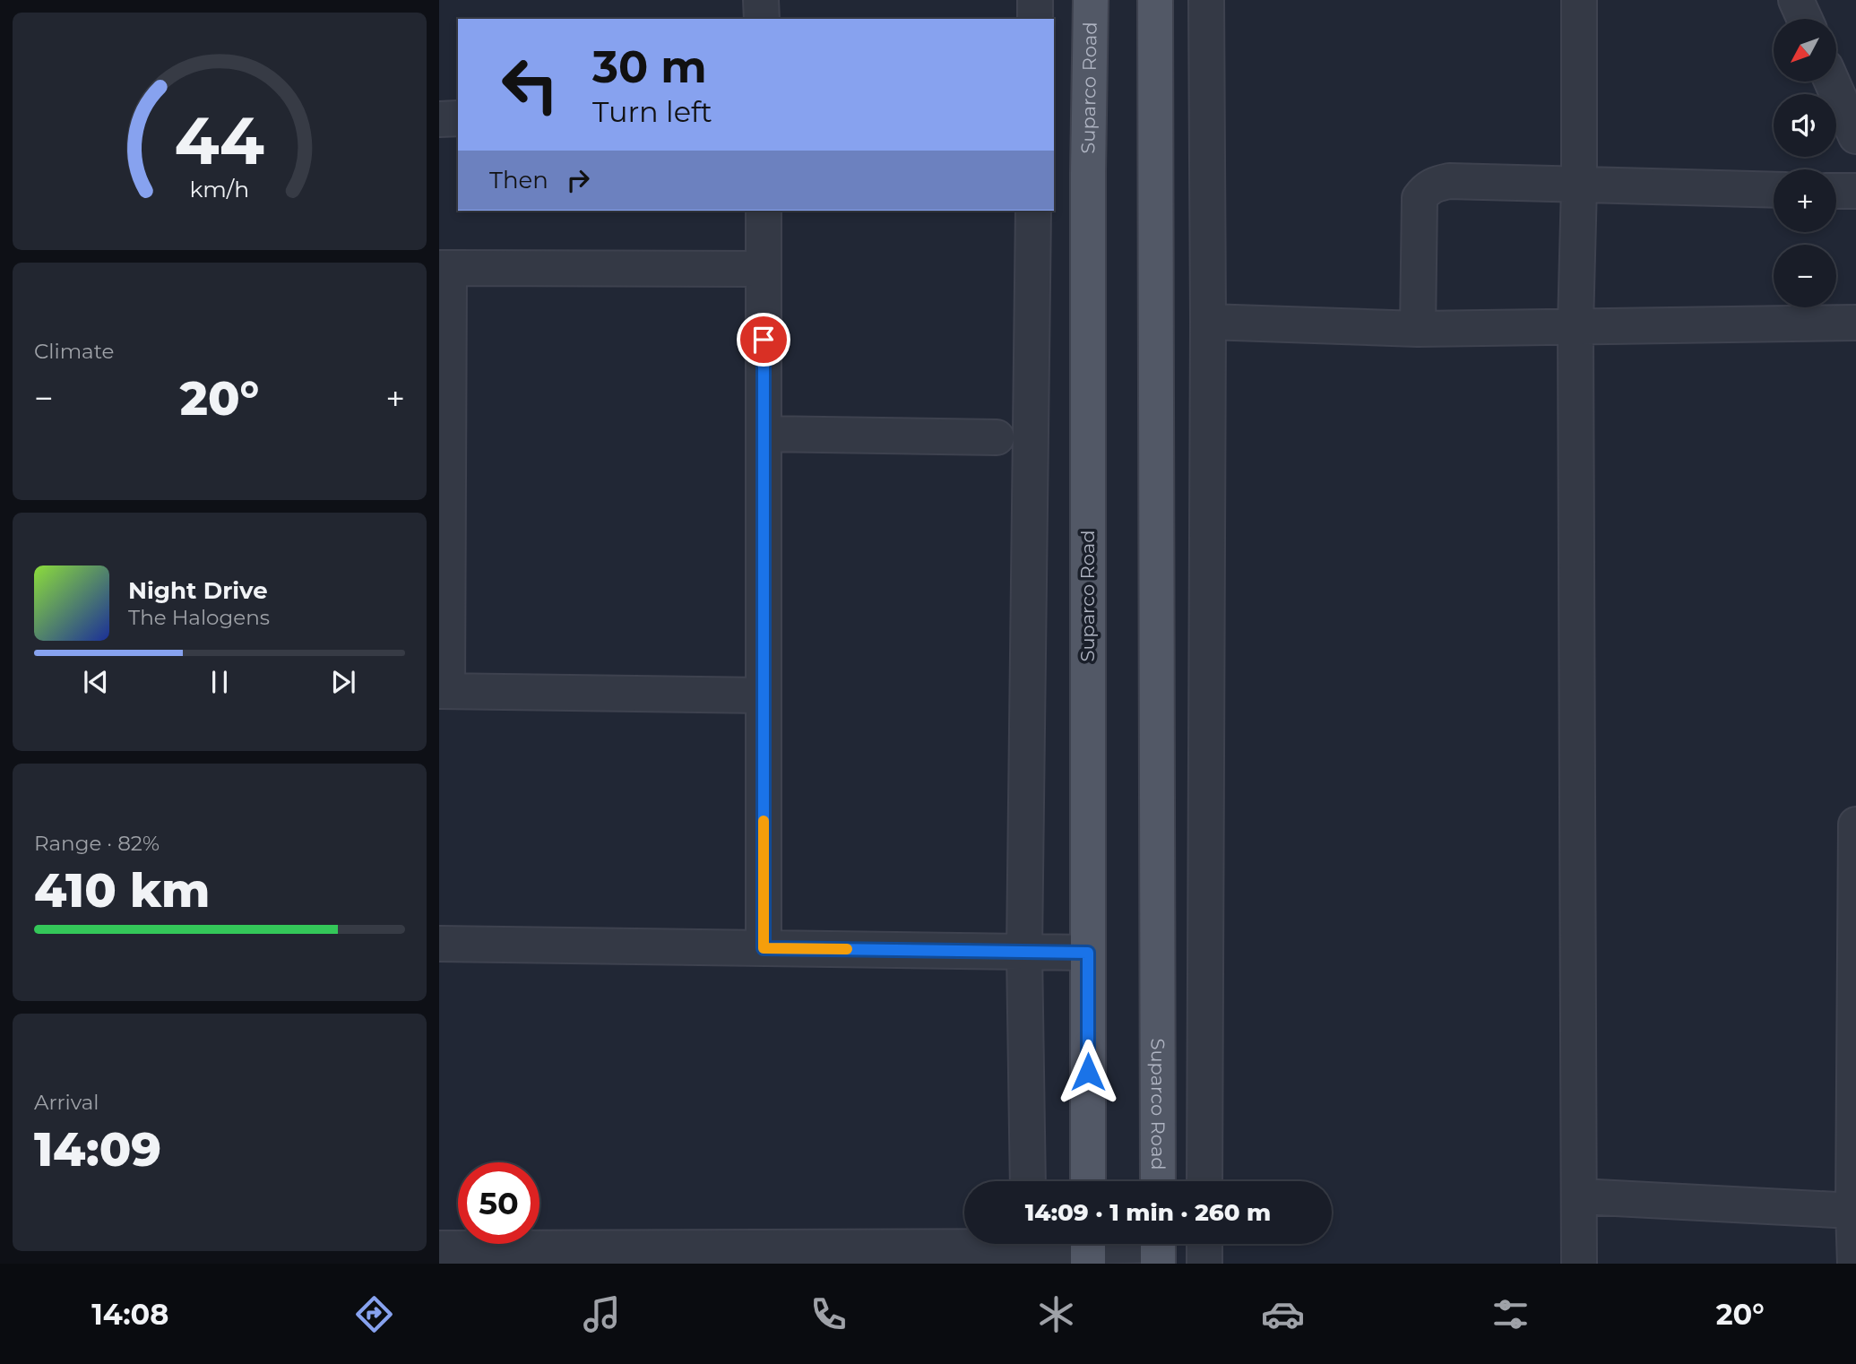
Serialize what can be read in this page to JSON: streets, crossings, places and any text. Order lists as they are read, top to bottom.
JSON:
{
  "streets": {
    "main road": ["Suparco Road"]
  },
  "north": "bottom left",
  "page": {
    "map_buttons": ["+", "−"],
    "turn": ["30 m", "Turn left"],
    "then": "Then",
    "tile": [
      "Climate",
      ["Range · 82%", "410 km"],
      ["Arrival", "14:09"]
    ],
    "heat": ["−", "20°", "+"],
    "song": ["Night Drive", "The Halogens"],
    "limit": "50",
    "trip": "14:09 · 1 min · 260 m",
    "tabs": ["14:08", "20°"],
    "gauge": ["44", "km/h"]
  }
}
